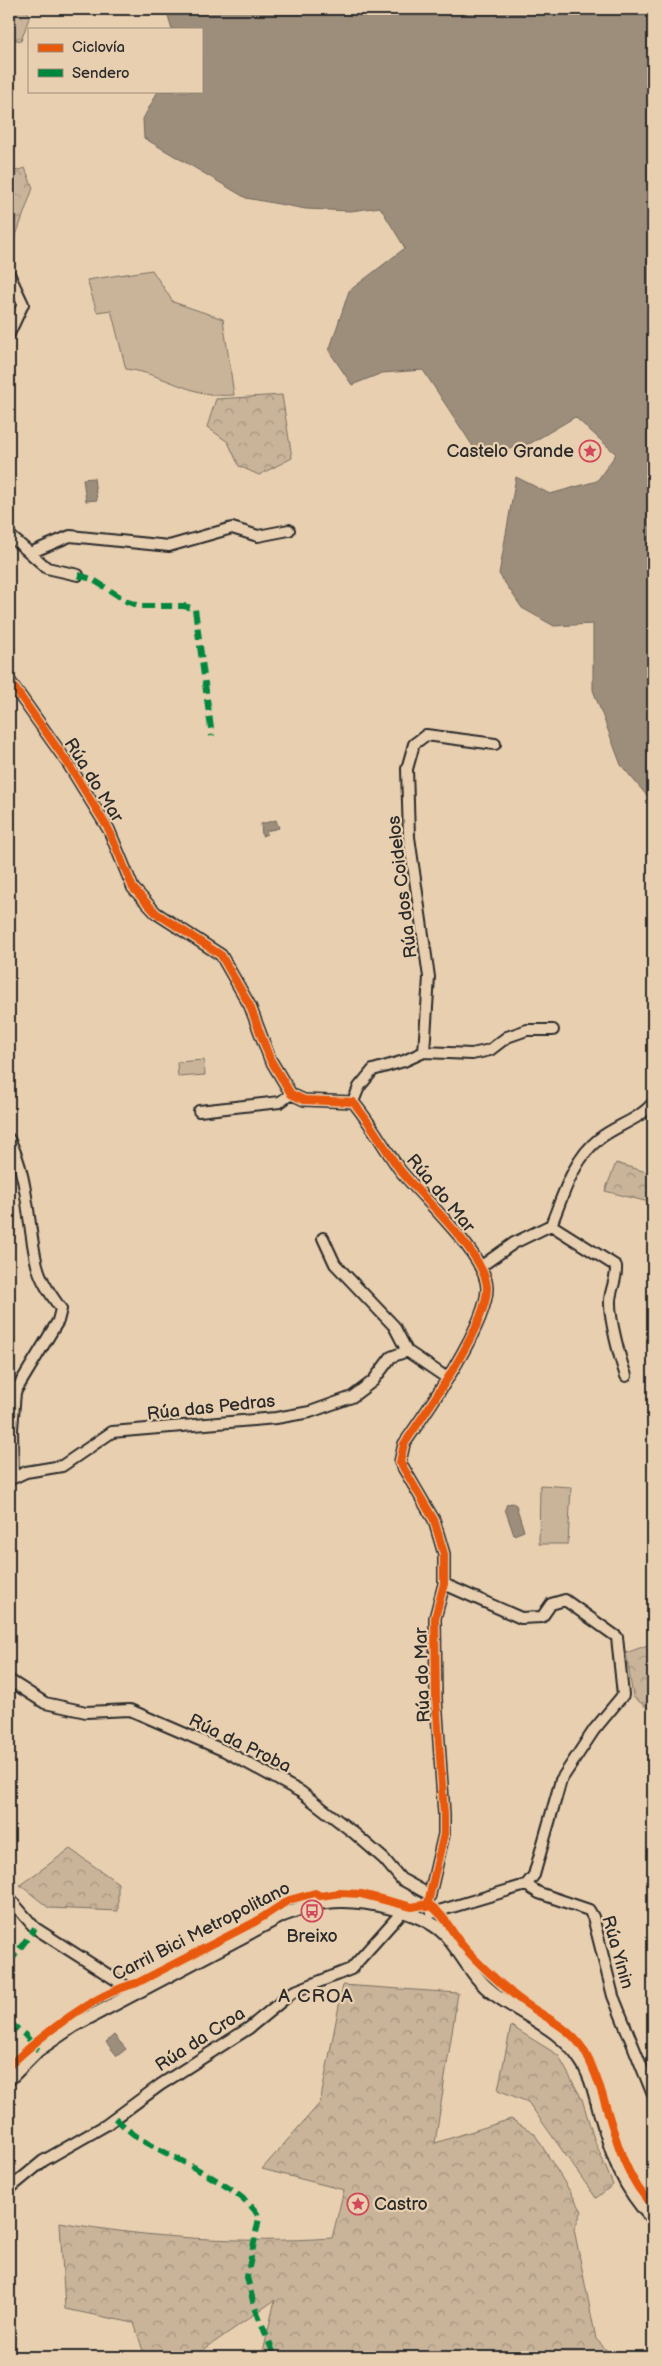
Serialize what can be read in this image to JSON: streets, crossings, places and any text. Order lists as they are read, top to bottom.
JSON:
{
  "streets": {
    "street": [
      "Rúa do Mar",
      "Rúa dos Coidelos",
      "Rúa das Pedras",
      "Rúa da Proba",
      "Rúa Yinin",
      "Rúa da Croa"
    ],
    "cycle path": ["Carril Bici Metropolitano"]
  },
  "crossings": [
    ["Rúa do Mar", "Rúa da Proba"]
  ],
  "districts": ["A CROA"],
  "places": {
    "place": ["Castelo Grande", "Castro"],
    "bus stop": ["Breixo"]
  },
  "legend": ["Ciclovía", "Sendero"]
}
